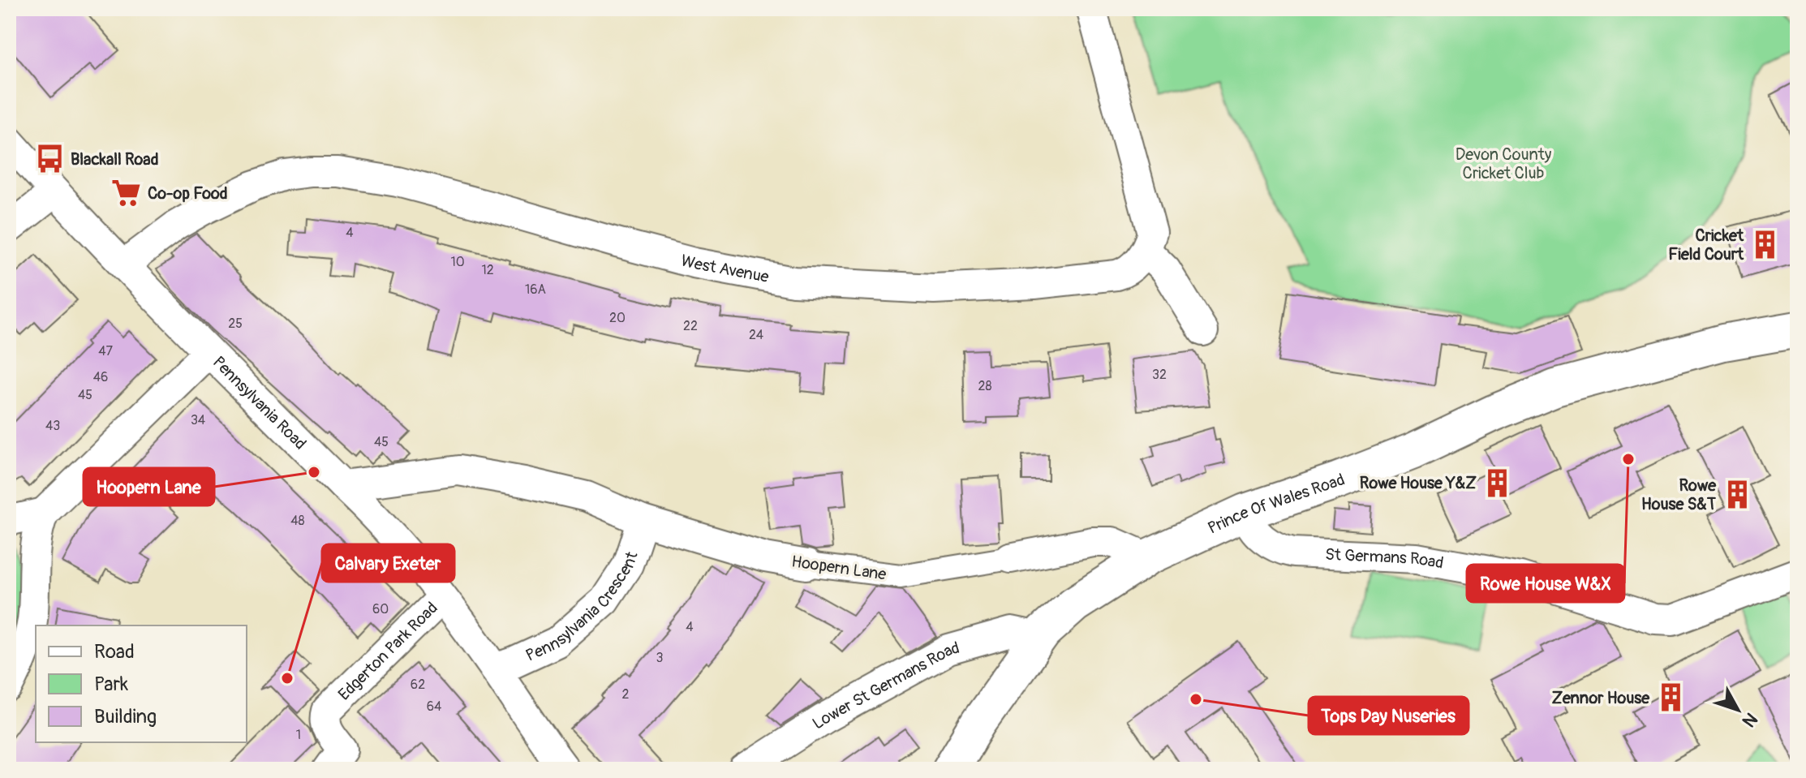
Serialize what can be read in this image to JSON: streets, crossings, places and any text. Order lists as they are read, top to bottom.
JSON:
{
  "streets": {
    "street": [
      "West Avenue",
      "Pennsylvania Road",
      "Prince Of Wales Road",
      "St Germans Road",
      "Hoopern Lane",
      "Pennsylvania Crescent",
      "Edgerton Park Road",
      "Lower St Germans Road"
    ]
  },
  "crossings": [
    ["West Avenue", "Pennsylvania Road"],
    ["Pennsylvania Road", "Hoopern Lane"],
    ["Pennsylvania Road", "Pennsylvania Crescent"],
    ["Pennsylvania Road", "Edgerton Park Road"],
    ["Prince Of Wales Road", "St Germans Road"],
    ["Prince Of Wales Road", "Hoopern Lane"],
    ["Prince Of Wales Road", "Lower St Germans Road"],
    ["Hoopern Lane", "Pennsylvania Crescent"]
  ],
  "parks": ["Devon County Cricket Club"],
  "places": {
    "bus stop": ["Blackall Road"],
    "supermarket": ["Co-op Food"],
    "building": [
      "Cricket Field Court",
      "Rowe House Y&Z",
      "Rowe House S&T",
      "Zennor House"
    ],
    "other": [
      "Rowe House W&X",
      "Hoopern Lane",
      "Calvary Exeter",
      "Tops Day Nuseries"
    ]
  },
  "house_numbers": [
    "4",
    "10",
    "12",
    "16A",
    "20",
    "25",
    "22",
    "24",
    "47",
    "32",
    "46",
    "28",
    "45",
    "34",
    "43",
    "45",
    "48",
    "60",
    "4",
    "3",
    "62",
    "2",
    "64",
    "1"
  ],
  "legend": ["Road", "Park", "Building"],
  "north": "bottom right"
}
